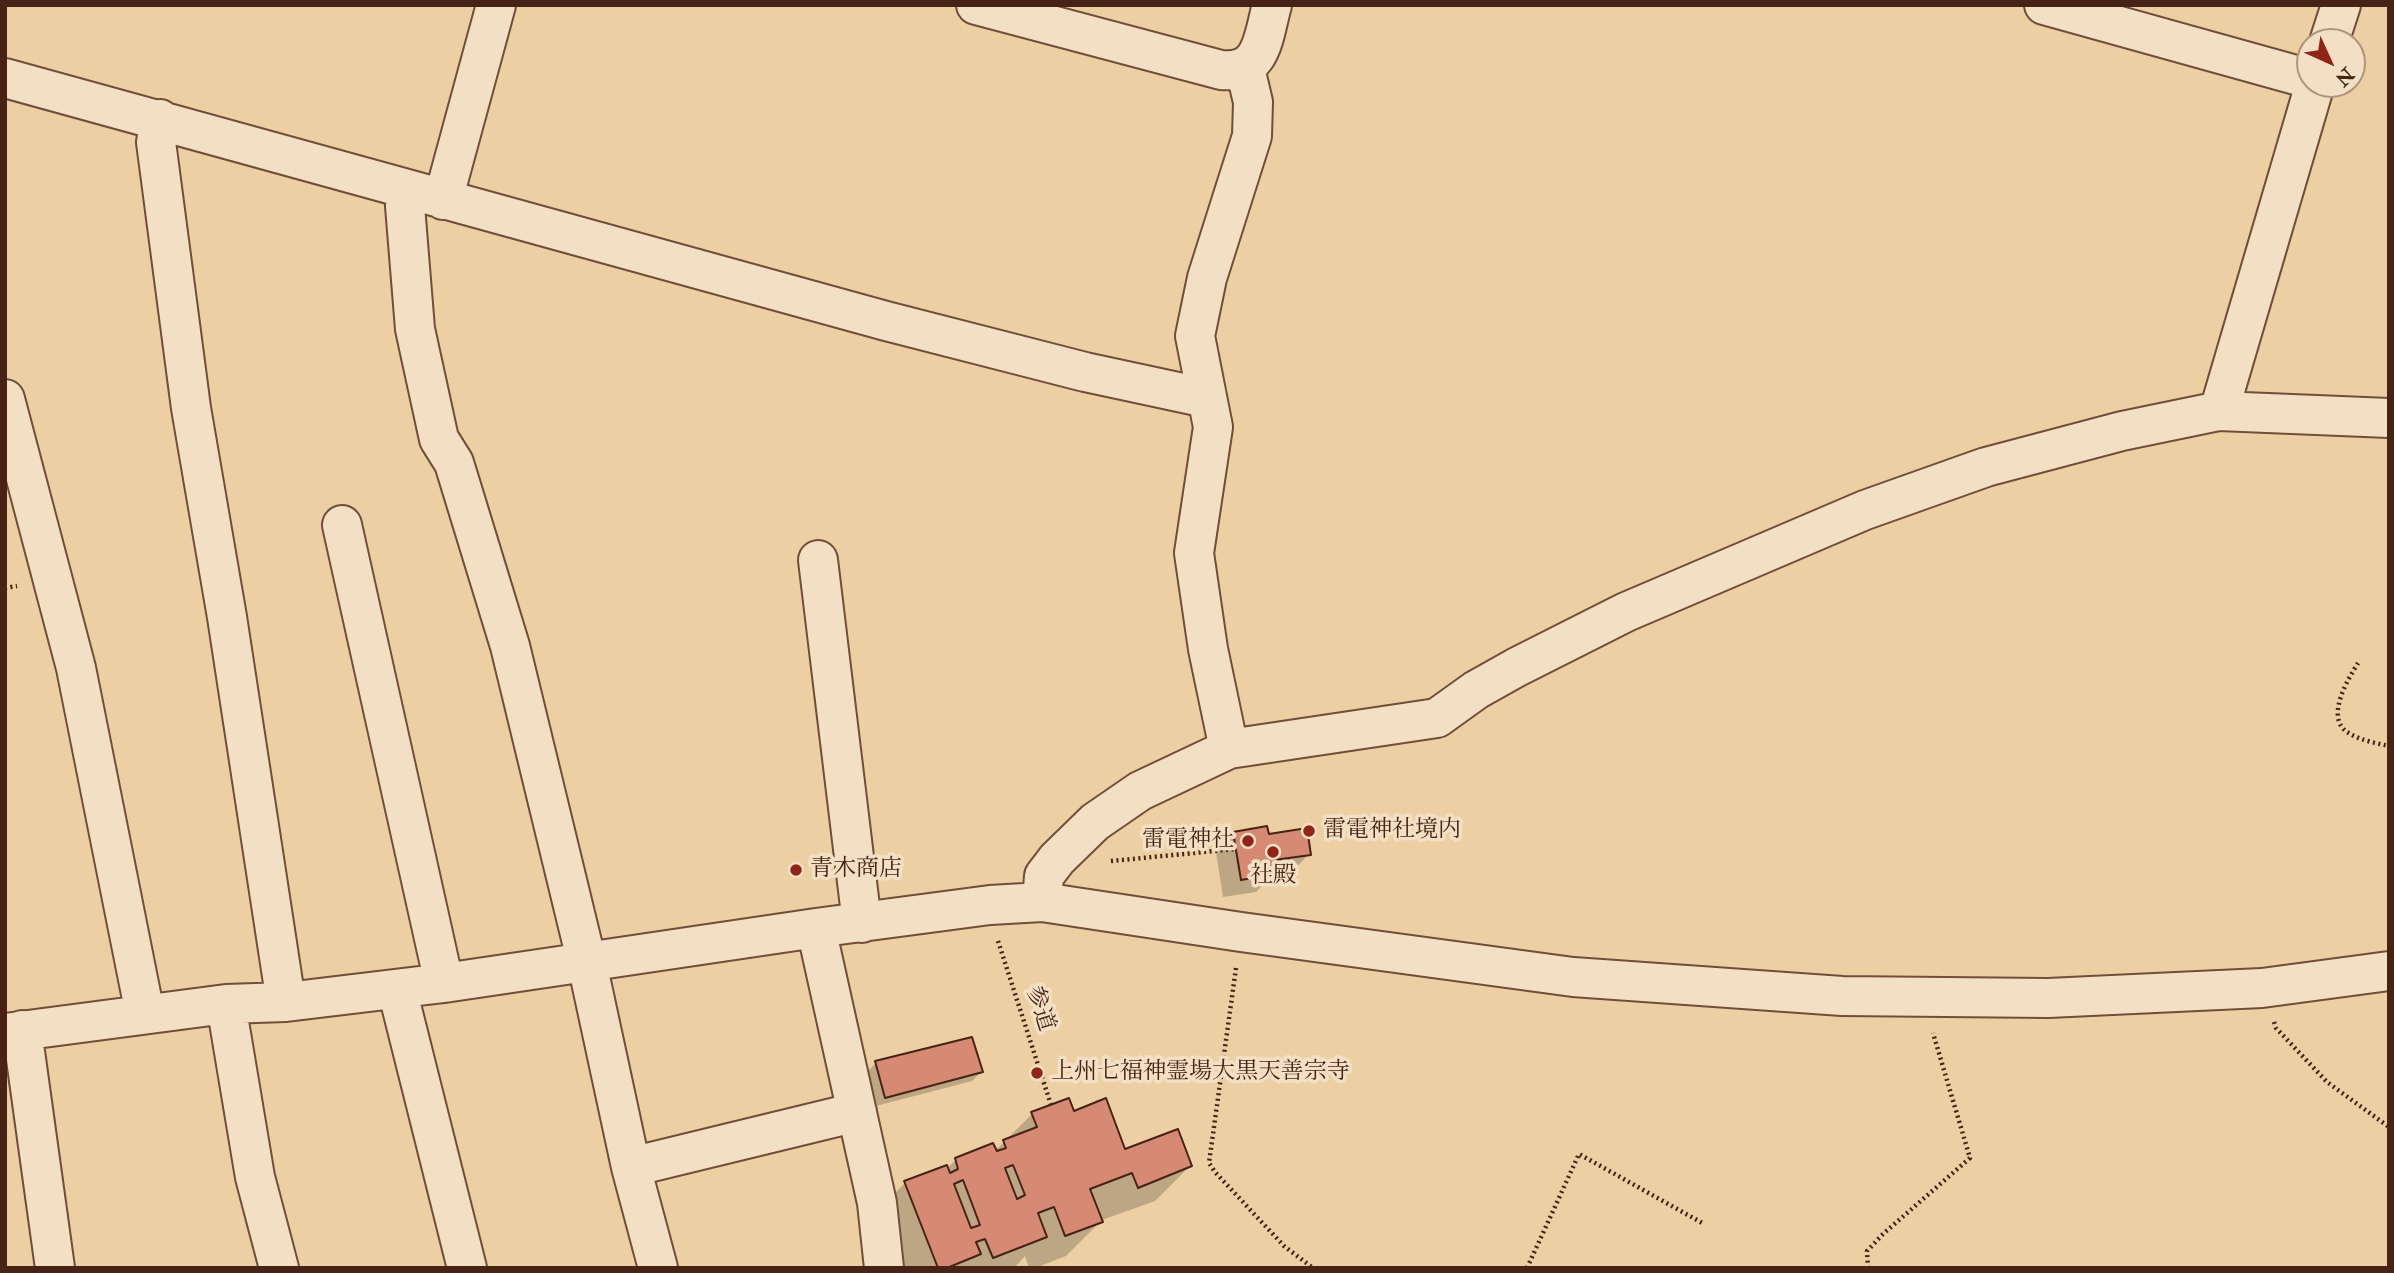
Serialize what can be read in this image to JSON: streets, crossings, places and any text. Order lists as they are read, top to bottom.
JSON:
{
  "streets": {
    "path": ["参道"]
  },
  "places": [
    "雷電神社境内",
    "雷電神社",
    "社殿",
    "青木商店",
    "上州七福神霊場大黒天善宗寺"
  ],
  "north": "bottom right"
}
